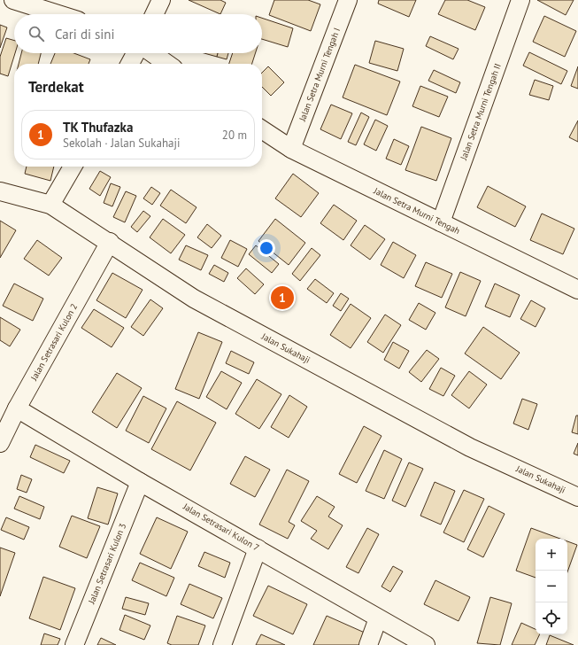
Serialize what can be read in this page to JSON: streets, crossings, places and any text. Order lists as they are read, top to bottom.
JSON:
{
  "streets": {
    "street": [
      "Jalan Setra Murni Tengah I",
      "Jalan Setra Murni Tengah II",
      "Jalan Setra Murni Tengah",
      "Jalan Setrasari Kulon 2",
      "Jalan Sukahaji",
      "Jalan Setrasari Kulon 7",
      "Jalan Setrasari Kulon 3"
    ]
  },
  "crossings": [
    ["Jalan Setra Murni Tengah I", "Jalan Setra Murni Tengah"],
    ["Jalan Setra Murni Tengah II", "Jalan Setra Murni Tengah"],
    ["Jalan Setrasari Kulon 2", "Jalan Sukahaji"],
    ["Jalan Setrasari Kulon 2", "Jalan Setrasari Kulon 7"],
    ["Jalan Setrasari Kulon 7", "Jalan Setrasari Kulon 3"]
  ],
  "page": {
    "search": "Cari di sini",
    "heading": "Terdekat",
    "list": [
      {
        "mark": "1",
        "name": "TK Thufazka",
        "note": "Sekolah · Jalan Sukahaji",
        "value": "20 m"
      }
    ],
    "pins": "1",
    "map_buttons": ["+", "−"]
  }
}
